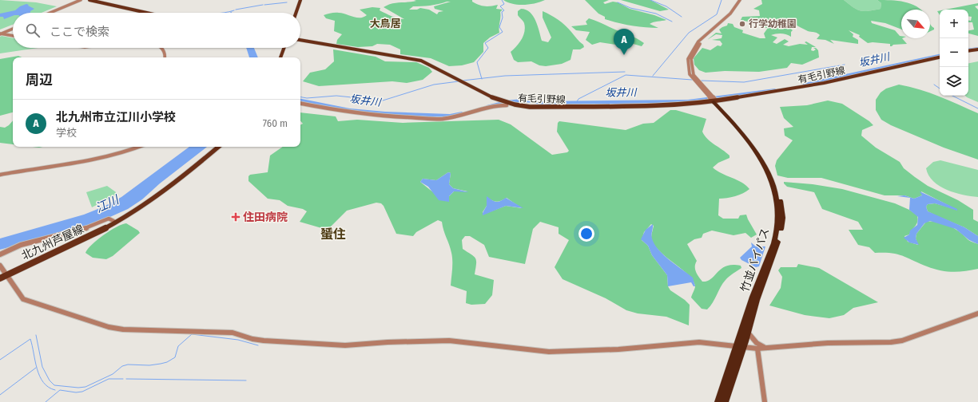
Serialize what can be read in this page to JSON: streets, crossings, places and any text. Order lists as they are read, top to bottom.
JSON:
{
  "streets": {
    "highway": ["竹並バイパス"],
    "main road": ["有毛引野線", "北九州芦屋線"]
  },
  "crossings": [
    ["有毛引野線", "竹並バイパス"]
  ],
  "districts": ["大鳥居", "蜑住"],
  "water": ["坂井川", "江川"],
  "places": {
    "other": ["行学幼稚園"],
    "health": ["住田病院"]
  },
  "north": "bottom right",
  "page": {
    "map_buttons": ["+", "−"],
    "search": "ここで検索",
    "pins": "A",
    "heading": "周辺",
    "list": [
      {
        "mark": "A",
        "name": "北九州市立江川小学校",
        "note": "学校",
        "value": "760 m"
      }
    ]
  }
}
